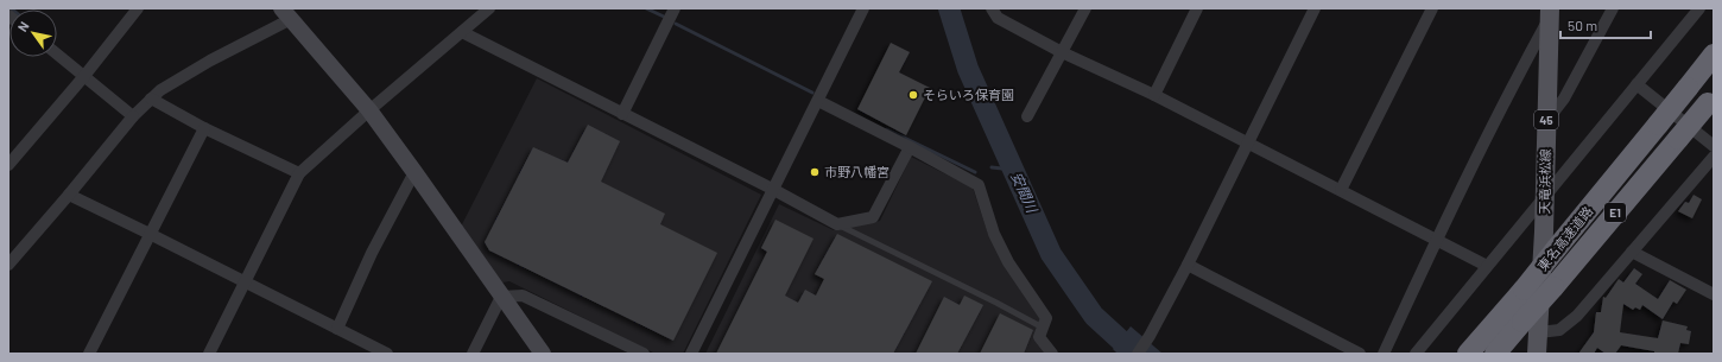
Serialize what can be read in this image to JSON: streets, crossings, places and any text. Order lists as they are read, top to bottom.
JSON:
{
  "streets": {
    "highway": ["E1", "東名高速道路"],
    "main road": ["45", "天竜浜松線"]
  },
  "crossings": [
    ["天竜浜松線", "東名高速道路"]
  ],
  "water": ["安間川"],
  "places": ["そらいろ保育園", "市野八幡宮"],
  "scale_bar": "50 m",
  "north": "top left"
}
